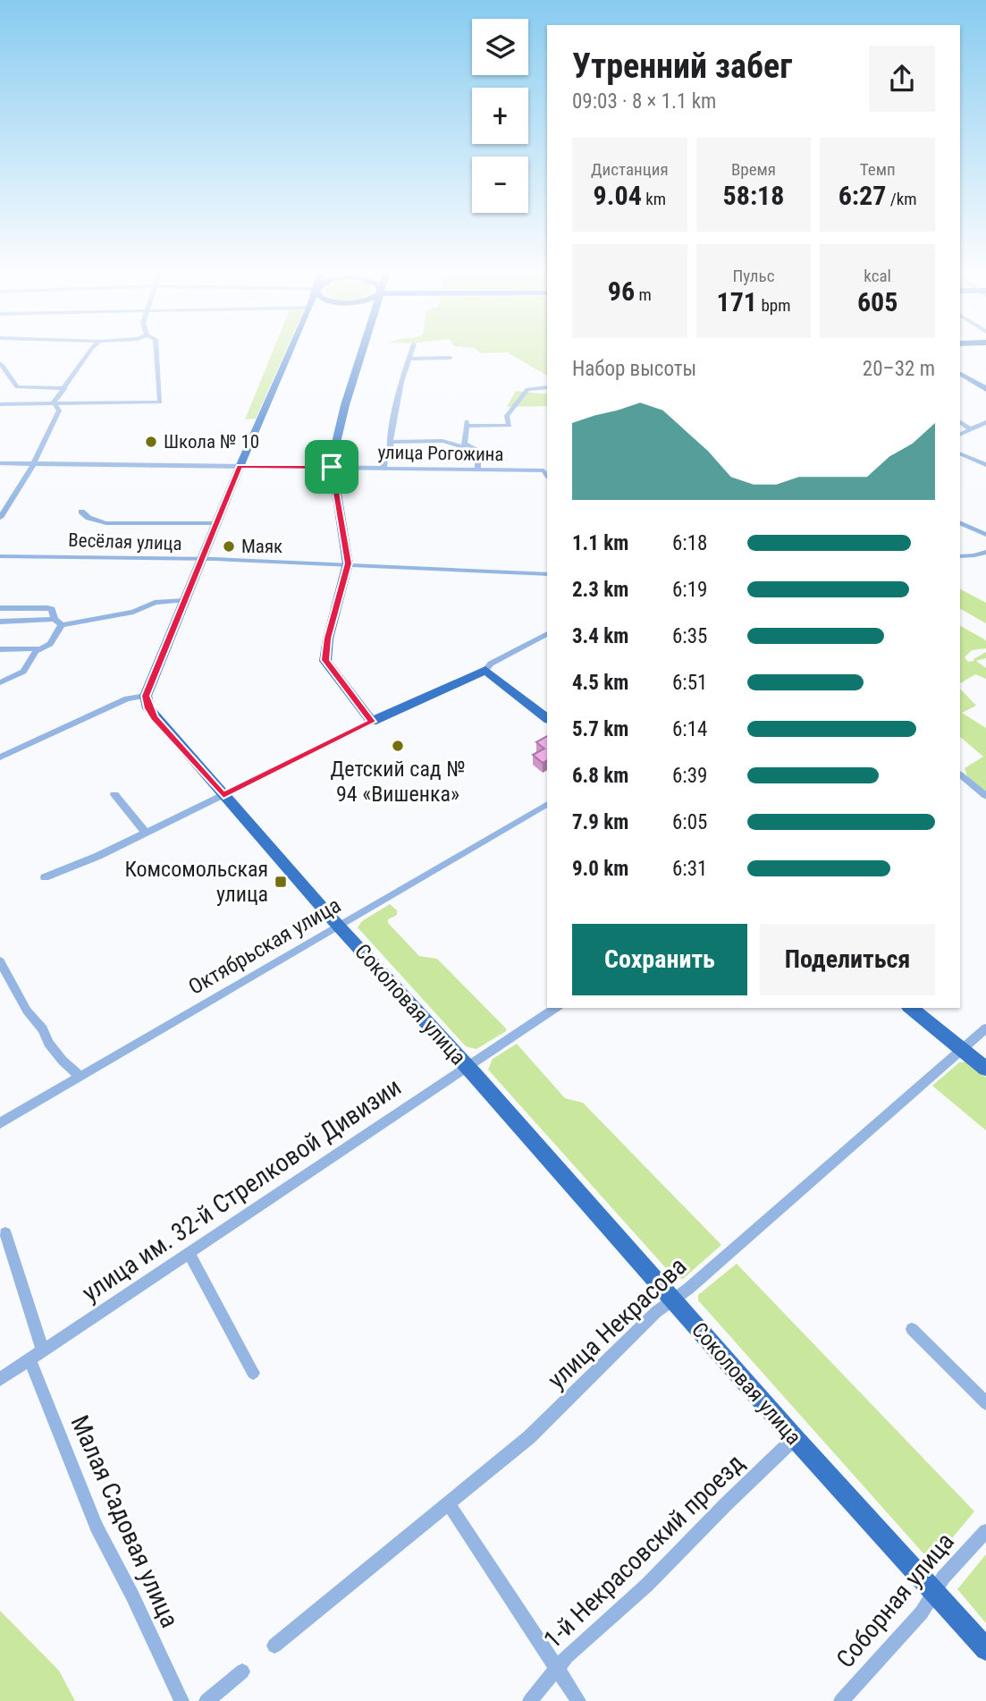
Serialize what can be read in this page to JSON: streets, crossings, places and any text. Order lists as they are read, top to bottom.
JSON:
{
  "streets": {
    "main road": ["Соколовая улица"],
    "street": [
      "улица Рогожина",
      "Весёлая улица",
      "Октябрьская улица",
      "улица им. 32-й Стрелковой Дивизии",
      "улица Некрасова",
      "Малая Садовая улица",
      "1-й Некрасовский проезд",
      "Соборная улица"
    ]
  },
  "crossings": [
    ["Октябрьская улица", "Соколовая улица"],
    ["Соколовая улица", "улица им. 32-й Стрелковой Дивизии"],
    ["Соколовая улица", "улица Некрасова"],
    ["Соколовая улица", "1-й Некрасовский проезд"],
    ["Соколовая улица", "Соборная улица"],
    ["улица им. 32-й Стрелковой Дивизии", "Малая Садовая улица"]
  ],
  "places": {
    "other": ["Школа № 10", "Маяк", "Детский сад № 94 «Вишенка»"],
    "transit": ["Комсомольская улица"]
  },
  "page": {
    "map_buttons": ["+", "−"],
    "heading": ["Утренний забег", "09:03 · 8 × 1.1 km"],
    "stats": [
      ["Дистанция", "9.04 km"],
      ["Время", "58:18"],
      ["Темп", "6:27 /km"],
      ["96 m"],
      ["Пульс", "171 bpm"],
      ["kcal", "605"]
    ],
    "chart": ["Набор высоты", "20–32 m"],
    "list": [
      {
        "name": "1.1 km",
        "note": "6:18"
      },
      {
        "name": "2.3 km",
        "note": "6:19"
      },
      {
        "name": "3.4 km",
        "note": "6:35"
      },
      {
        "name": "4.5 km",
        "note": "6:51"
      },
      {
        "name": "5.7 km",
        "note": "6:14"
      },
      {
        "name": "6.8 km",
        "note": "6:39"
      },
      {
        "name": "7.9 km",
        "note": "6:05"
      },
      {
        "name": "9.0 km",
        "note": "6:31"
      }
    ],
    "buttons": ["Сохранить", "Поделиться"]
  }
}
